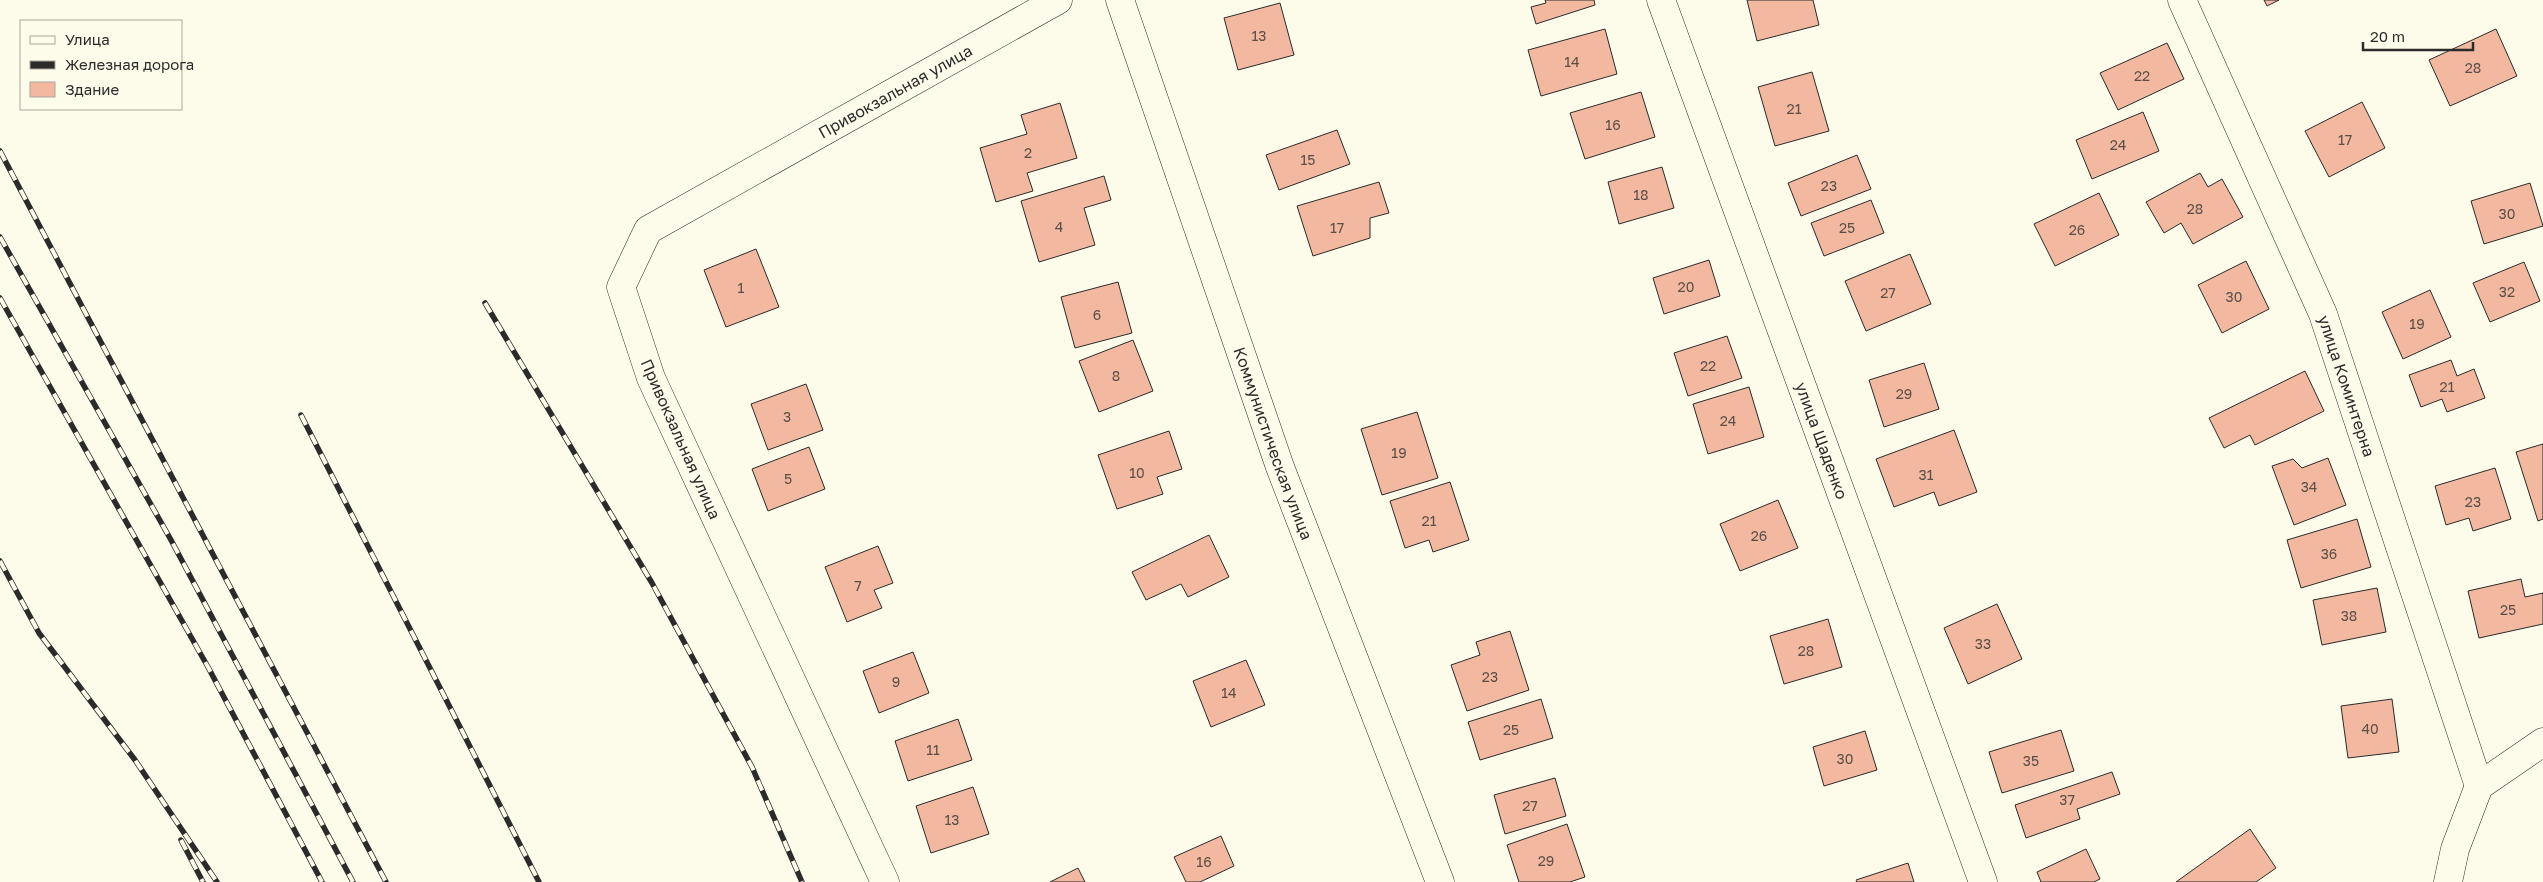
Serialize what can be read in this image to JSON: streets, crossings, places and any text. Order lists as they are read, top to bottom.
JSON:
{
  "streets": {
    "street": [
      "Привокзальная улица",
      "улица Коминтерна",
      "улица Щаденко",
      "Коммунистическая улица"
    ]
  },
  "house_numbers": [
    "13",
    "14",
    "28",
    "22",
    "21",
    "16",
    "17",
    "24",
    "2",
    "15",
    "23",
    "18",
    "28",
    "30",
    "4",
    "17",
    "25",
    "26",
    "20",
    "1",
    "32",
    "27",
    "30",
    "6",
    "19",
    "22",
    "8",
    "21",
    "29",
    "3",
    "24",
    "19",
    "10",
    "31",
    "5",
    "34",
    "23",
    "21",
    "26",
    "36",
    "7",
    "25",
    "38",
    "33",
    "28",
    "23",
    "9",
    "14",
    "40",
    "25",
    "11",
    "30",
    "35",
    "37",
    "27",
    "13",
    "29",
    "16"
  ],
  "legend": ["Улица", "Железная дорога", "Здание"],
  "scale_bar": "20 m"
}
